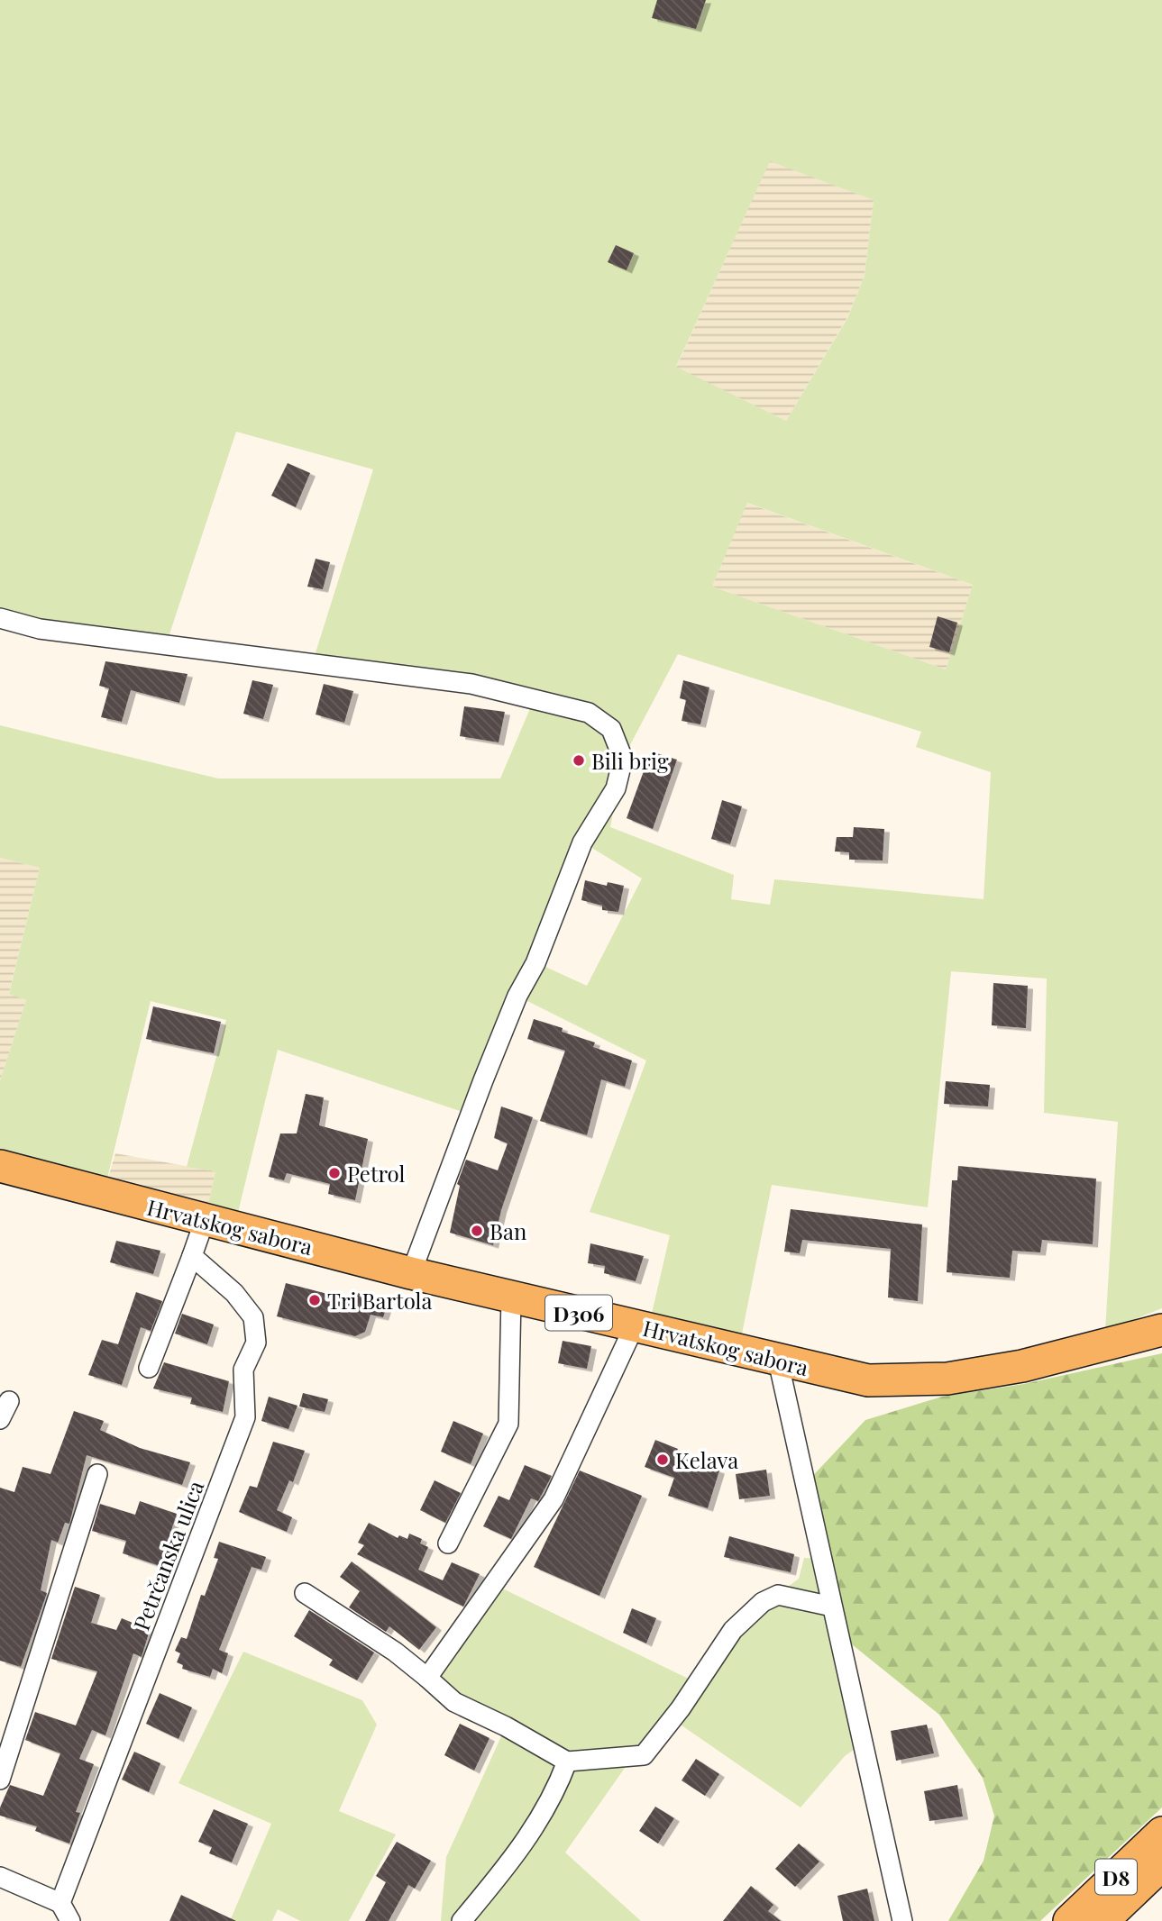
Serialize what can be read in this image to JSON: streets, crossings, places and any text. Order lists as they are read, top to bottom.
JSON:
{
  "streets": {
    "main road": ["Hrvatskog sabora", "D306", "D8"],
    "street": ["Petrčanska ulica"]
  },
  "places": [
    "Bili brig",
    "Petrol",
    "Ban",
    "Tri Bartola",
    "Kelava"
  ]
}
